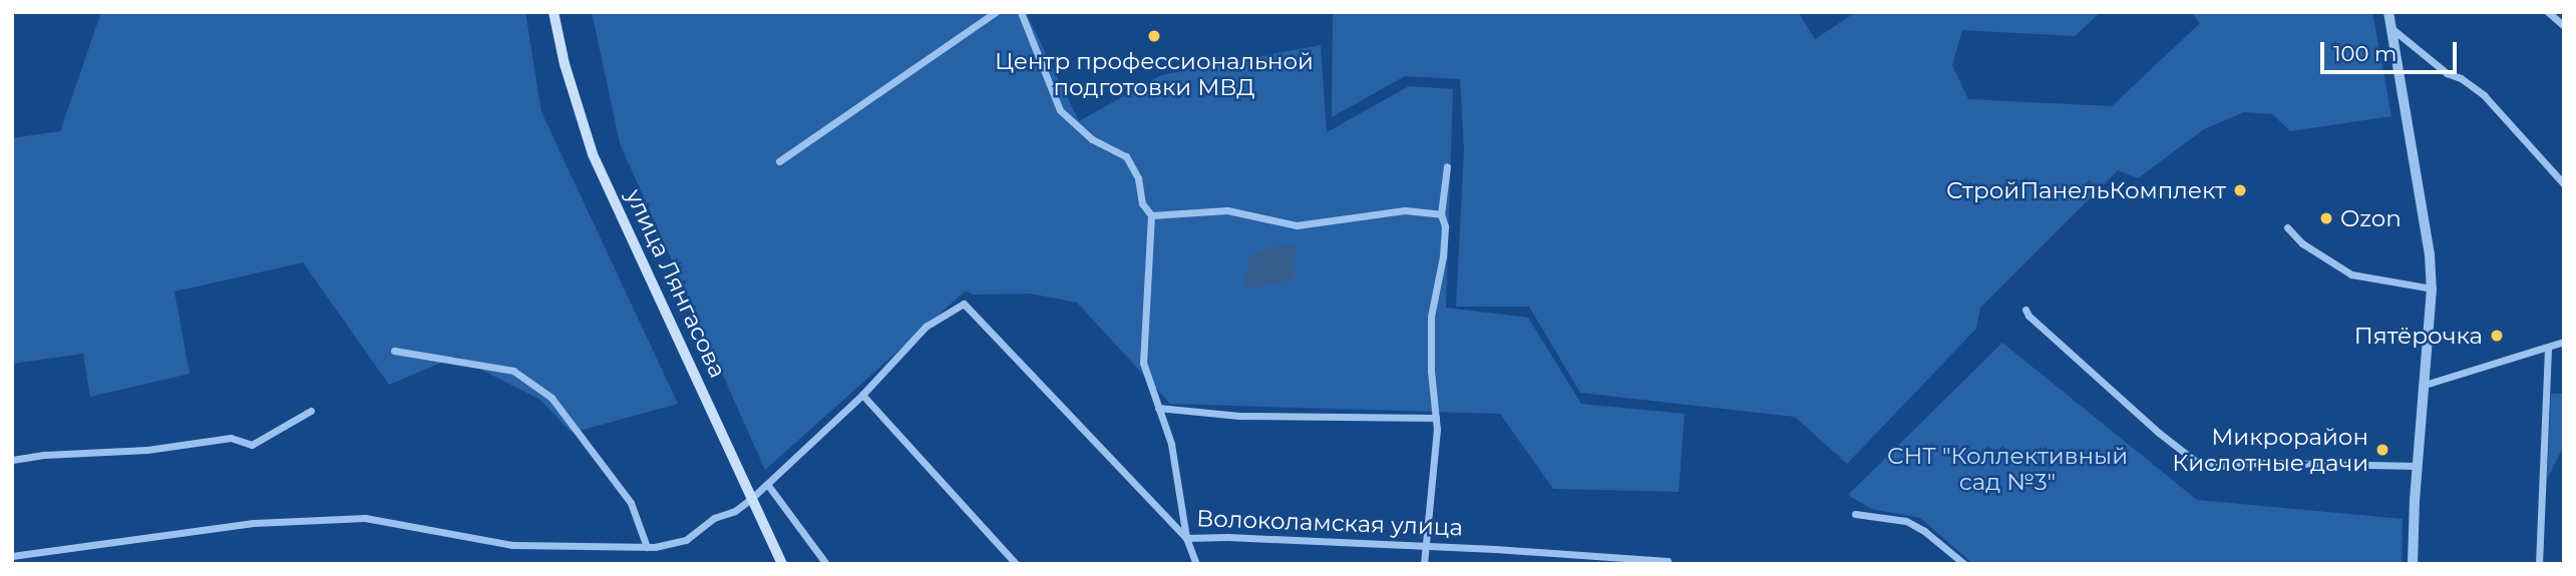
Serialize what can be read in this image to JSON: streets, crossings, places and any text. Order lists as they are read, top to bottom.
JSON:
{
  "streets": {
    "main road": ["улица Лянгасова"],
    "street": ["Волоколамская улица"]
  },
  "parks": ["СНТ \"Коллективный сад №3\""],
  "places": [
    "Центр профессиональной подготовки МВД",
    "СтройПанельКомплект",
    "Ozon",
    "Пятёрочка",
    "Микрорайон Кислотные дачи"
  ],
  "scale_bar": "100 m"
}
